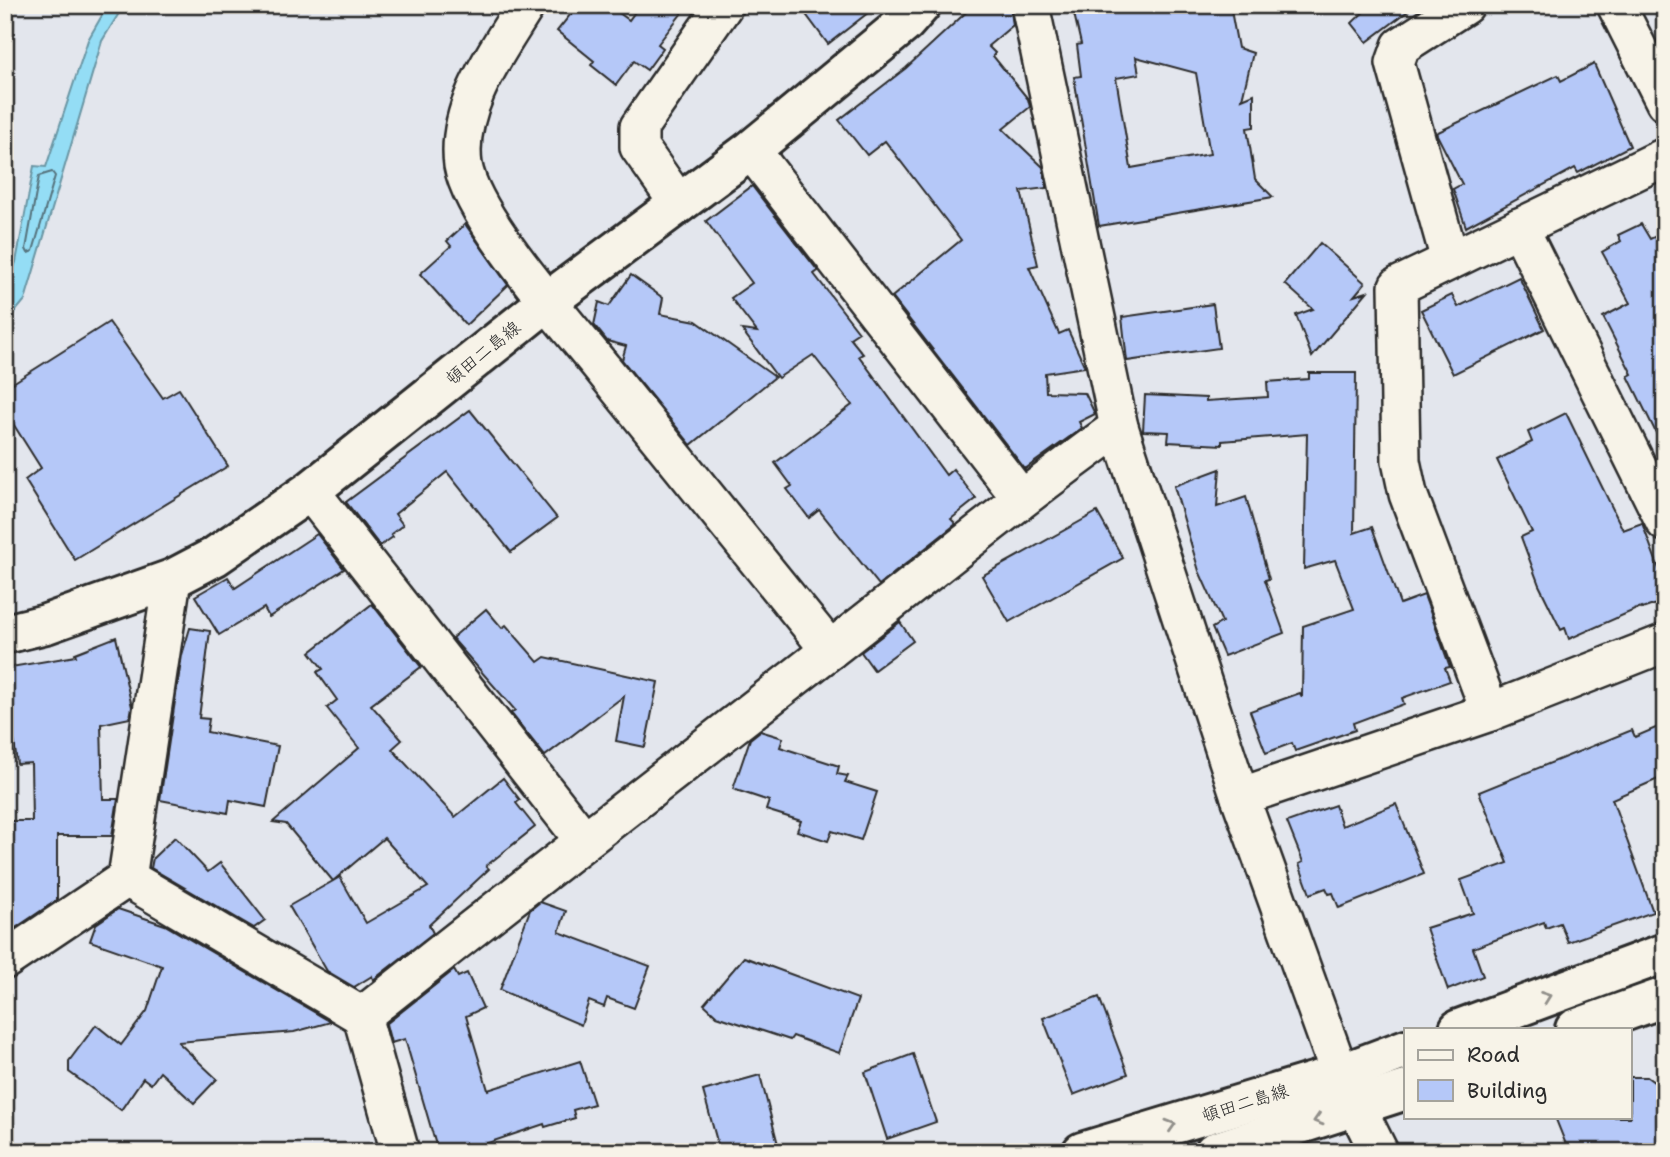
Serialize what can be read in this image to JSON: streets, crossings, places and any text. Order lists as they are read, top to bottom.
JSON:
{
  "streets": {
    "main road": ["頓田二島線"]
  },
  "legend": ["Road", "Building"]
}
